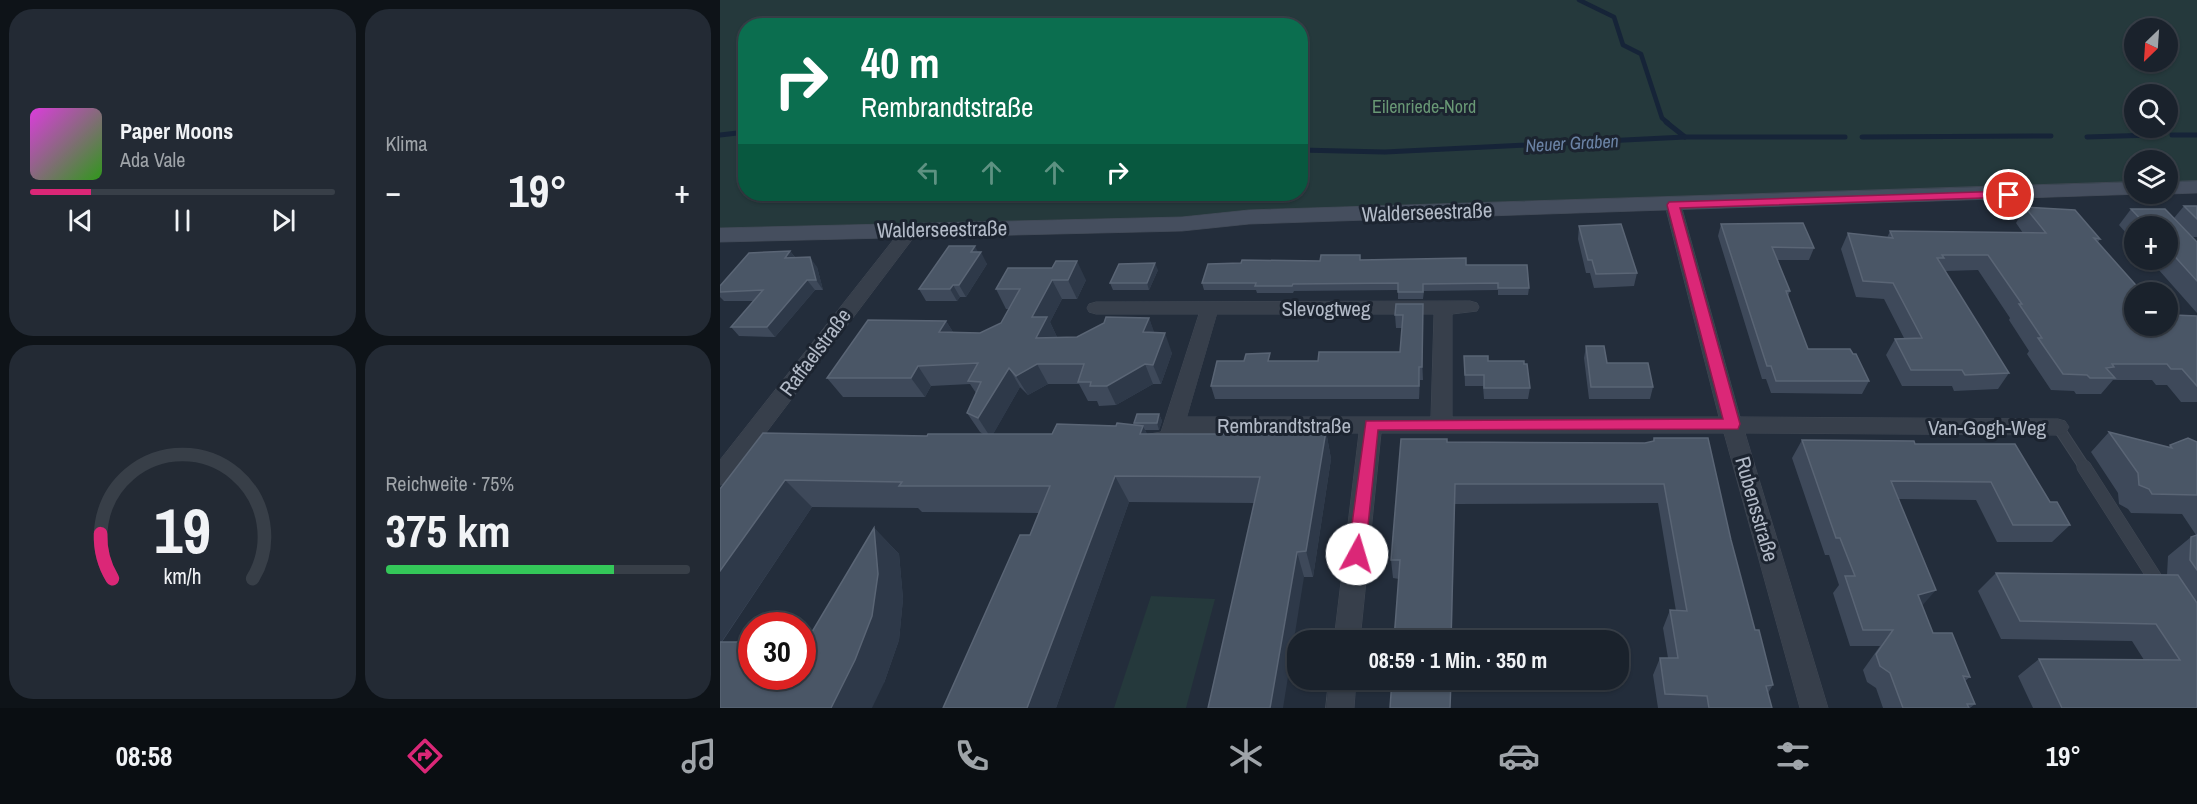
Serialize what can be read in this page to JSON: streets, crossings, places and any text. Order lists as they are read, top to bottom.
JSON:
{
  "streets": {
    "street": [
      "Walderseestraße",
      "Slevogtweg",
      "Raffaelstraße",
      "Rembrandtstraße",
      "Van-Gogh-Weg",
      "Rubensstraße"
    ]
  },
  "crossings": [
    ["Walderseestraße", "Raffaelstraße"],
    ["Walderseestraße", "Rubensstraße"],
    ["Rembrandtstraße", "Van-Gogh-Weg"],
    ["Rembrandtstraße", "Rubensstraße"],
    ["Van-Gogh-Weg", "Rubensstraße"]
  ],
  "water": ["Neuer Graben"],
  "parks": ["Eilenriede-Nord"],
  "north": "bottom left",
  "page": {
    "tile": [
      "Klima",
      ["Reichweite · 75%", "375 km"]
    ],
    "map_buttons": ["+", "−"],
    "turn": ["40 m", "Rembrandtstraße"],
    "song": ["Paper Moons", "Ada Vale"],
    "heat": ["−", "19°", "+"],
    "limit": "30",
    "trip": "08:59 · 1 Min. · 350 m",
    "tabs": ["08:58", "19°"],
    "gauge": ["19", "km/h"]
  }
}
